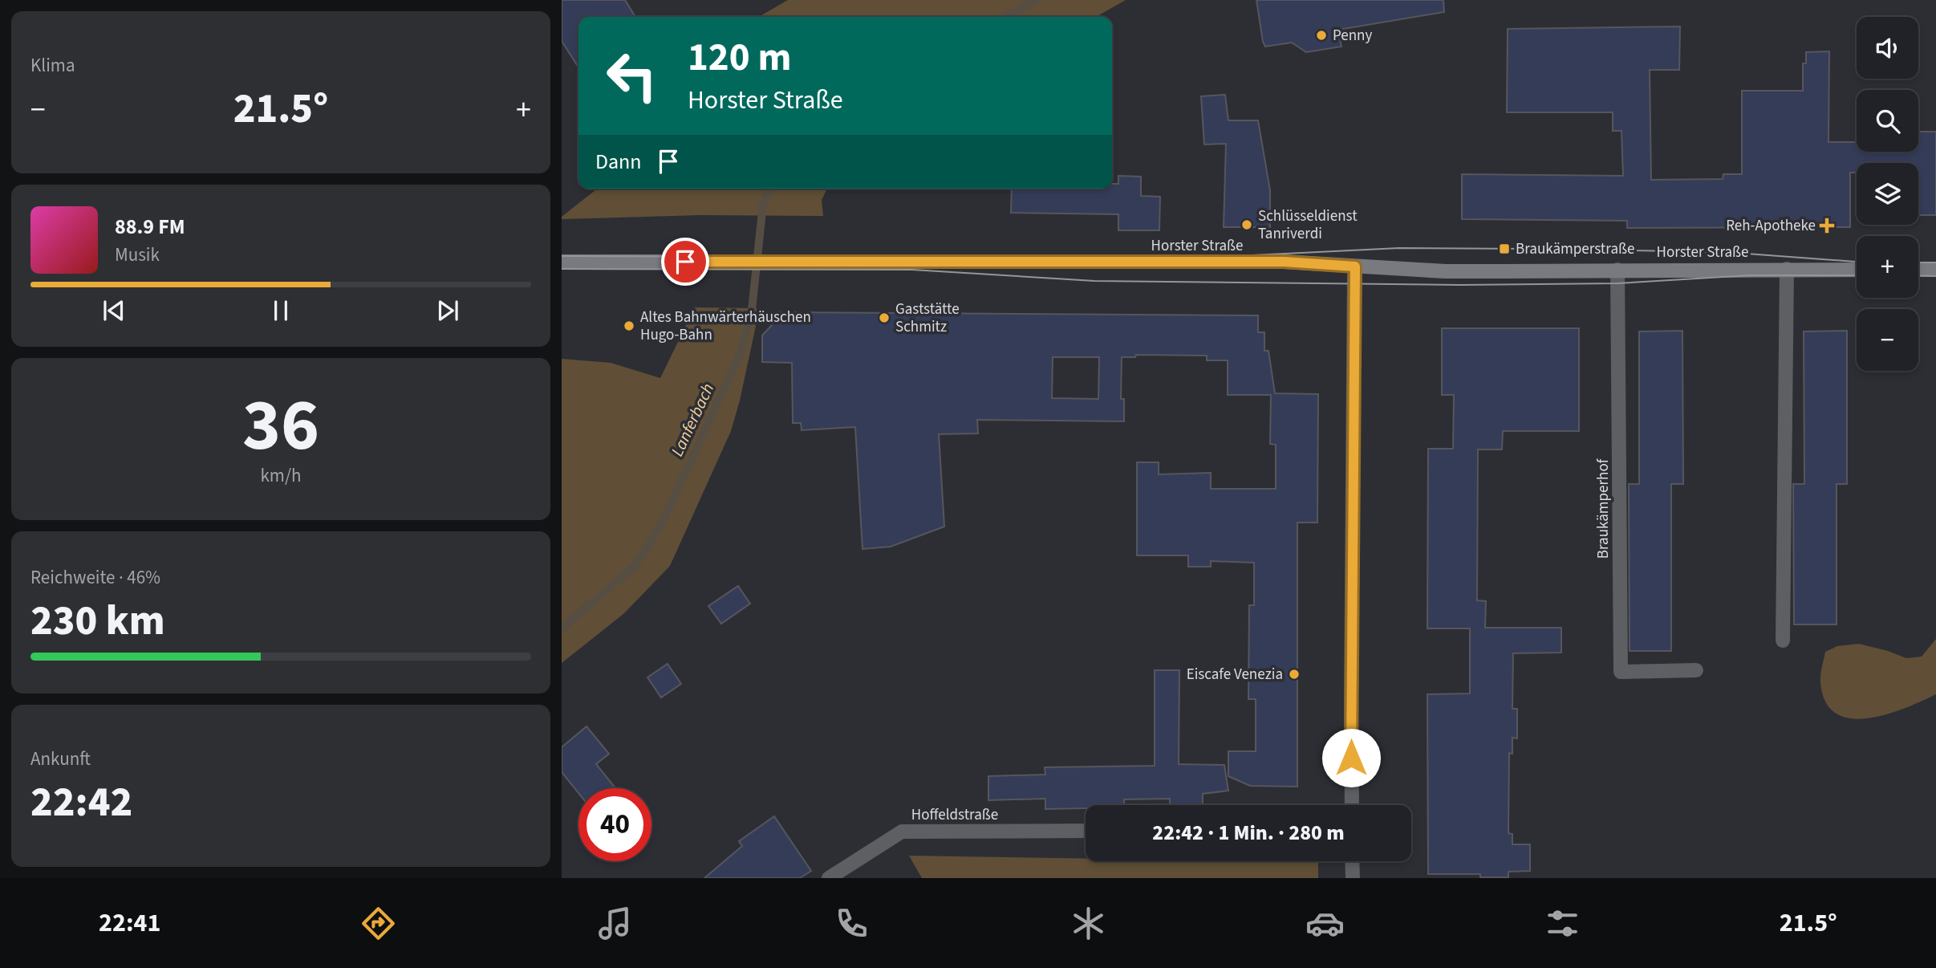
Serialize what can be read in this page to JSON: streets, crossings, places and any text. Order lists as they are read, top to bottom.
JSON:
{
  "streets": {
    "main road": ["Horster Straße"],
    "street": ["Braukämperhof", "Hoffeldstraße"]
  },
  "crossings": [
    ["Horster Straße", "Braukämperhof"]
  ],
  "water": ["Lanferbach"],
  "places": {
    "other": [
      "Penny",
      "Schlüsseldienst Tanriverdi",
      "Gaststätte Schmitz",
      "Altes Bahnwärterhäuschen Hugo-Bahn",
      "Eiscafe Venezia"
    ],
    "health": ["Reh-Apotheke"],
    "transit": ["Braukämperstraße"]
  },
  "page": {
    "tile": [
      "Klima",
      ["36", "km/h"],
      ["Reichweite · 46%", "230 km"],
      ["Ankunft", "22:42"]
    ],
    "map_buttons": ["+", "−"],
    "turn": ["120 m", "Horster Straße"],
    "heat": ["−", "21.5°", "+"],
    "then": "Dann",
    "song": ["88.9 FM", "Musik"],
    "limit": "40",
    "trip": "22:42 · 1 Min. · 280 m",
    "tabs": ["22:41", "21.5°"]
  }
}
